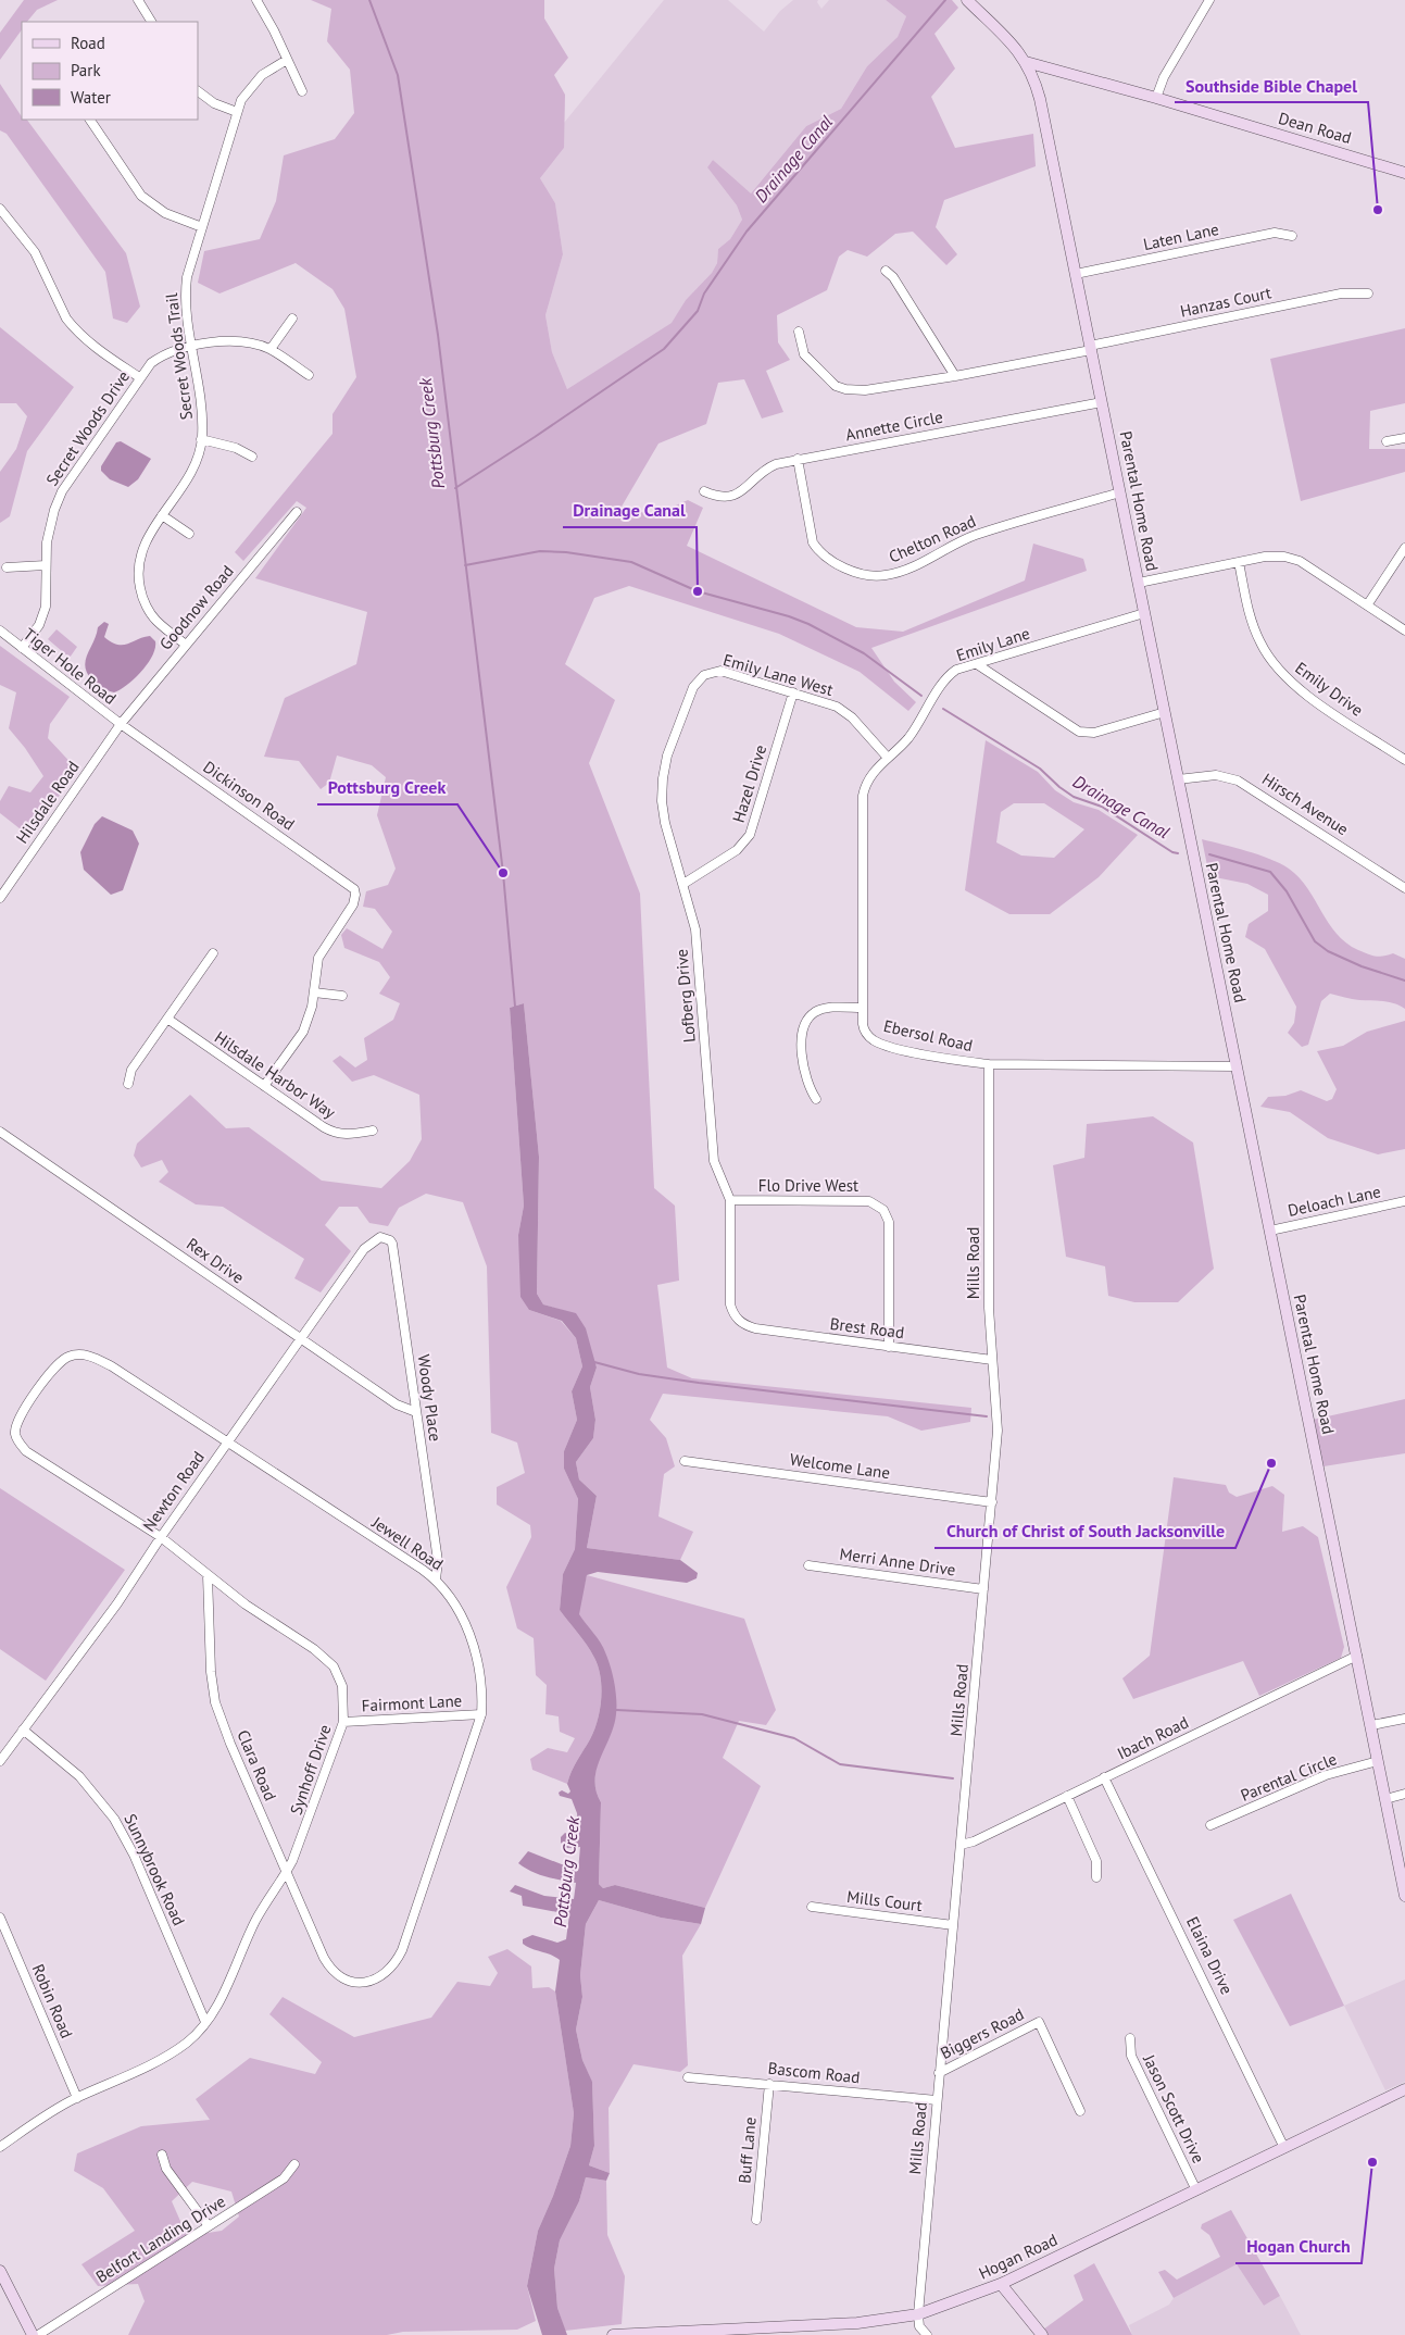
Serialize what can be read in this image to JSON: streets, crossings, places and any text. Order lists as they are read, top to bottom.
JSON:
{
  "streets": {
    "street": [
      "Dean Road",
      "Laten Lane",
      "Hanzas Court",
      "Secret Woods Trail",
      "Annette Circle",
      "Secret Woods Drive",
      "Parental Home Road",
      "Chelton Road",
      "Goodnow Road",
      "Emily Lane",
      "Tiger Hole Road",
      "Emily Lane West",
      "Emily Drive",
      "Hazel Drive",
      "Dickinson Road",
      "Hilsdale Road",
      "Hirsch Avenue",
      "Lofberg Drive",
      "Ebersol Road",
      "Hilsdale Harbor Way",
      "Flo Drive West",
      "Deloach Lane",
      "Rex Drive",
      "Mills Road",
      "Brest Road",
      "Woody Place",
      "Welcome Lane",
      "Newton Road",
      "Jewell Road",
      "Merri Anne Drive",
      "Fairmont Lane",
      "Ibach Road",
      "Clara Road",
      "Synhoff Drive",
      "Parental Circle",
      "Sunnybrook Road",
      "Mills Court",
      "Elaina Drive",
      "Robin Road",
      "Biggers Road",
      "Bascom Road",
      "Jason Scott Drive",
      "Buff Lane",
      "Belfort Landing Drive",
      "Hogan Road"
    ]
  },
  "crossings": [
    ["Dean Road", "Parental Home Road"],
    ["Laten Lane", "Parental Home Road"],
    ["Hanzas Court", "Parental Home Road"],
    ["Secret Woods Trail", "Secret Woods Drive"],
    ["Secret Woods Trail", "Goodnow Road"],
    ["Annette Circle", "Parental Home Road"],
    ["Annette Circle", "Chelton Road"],
    ["Secret Woods Drive", "Tiger Hole Road"],
    ["Parental Home Road", "Chelton Road"],
    ["Parental Home Road", "Emily Lane"],
    ["Parental Home Road", "Hirsch Avenue"],
    ["Parental Home Road", "Ebersol Road"],
    ["Parental Home Road", "Deloach Lane"],
    ["Parental Home Road", "Ibach Road"],
    ["Parental Home Road", "Parental Circle"],
    ["Goodnow Road", "Tiger Hole Road"],
    ["Goodnow Road", "Dickinson Road"],
    ["Goodnow Road", "Hilsdale Road"],
    ["Emily Lane", "Emily Lane West"],
    ["Emily Lane", "Ebersol Road"],
    ["Tiger Hole Road", "Dickinson Road"],
    ["Tiger Hole Road", "Hilsdale Road"],
    ["Emily Lane West", "Hazel Drive"],
    ["Emily Lane West", "Lofberg Drive"],
    ["Emily Lane West", "Ebersol Road"],
    ["Hazel Drive", "Lofberg Drive"],
    ["Dickinson Road", "Hilsdale Road"],
    ["Lofberg Drive", "Flo Drive West"],
    ["Lofberg Drive", "Brest Road"],
    ["Ebersol Road", "Mills Road"],
    ["Flo Drive West", "Brest Road"],
    ["Rex Drive", "Woody Place"],
    ["Rex Drive", "Newton Road"],
    ["Mills Road", "Brest Road"],
    ["Mills Road", "Welcome Lane"],
    ["Mills Road", "Merri Anne Drive"],
    ["Mills Road", "Ibach Road"],
    ["Mills Road", "Mills Court"],
    ["Mills Road", "Biggers Road"],
    ["Mills Road", "Bascom Road"],
    ["Mills Road", "Hogan Road"],
    ["Woody Place", "Newton Road"],
    ["Woody Place", "Jewell Road"],
    ["Newton Road", "Jewell Road"],
    ["Newton Road", "Synhoff Drive"],
    ["Newton Road", "Sunnybrook Road"],
    ["Jewell Road", "Fairmont Lane"],
    ["Jewell Road", "Clara Road"],
    ["Jewell Road", "Synhoff Drive"],
    ["Fairmont Lane", "Synhoff Drive"],
    ["Ibach Road", "Elaina Drive"],
    ["Clara Road", "Synhoff Drive"],
    ["Synhoff Drive", "Sunnybrook Road"],
    ["Synhoff Drive", "Robin Road"],
    ["Elaina Drive", "Hogan Road"],
    ["Bascom Road", "Buff Lane"],
    ["Jason Scott Drive", "Hogan Road"]
  ],
  "water": ["Drainage Canal", "Pottsburg Creek"],
  "places": [
    "Southside Bible Chapel",
    "Drainage Canal",
    "Pottsburg Creek",
    "Church of Christ of South Jacksonville",
    "Hogan Church"
  ],
  "legend": ["Road", "Park", "Water"]
}
